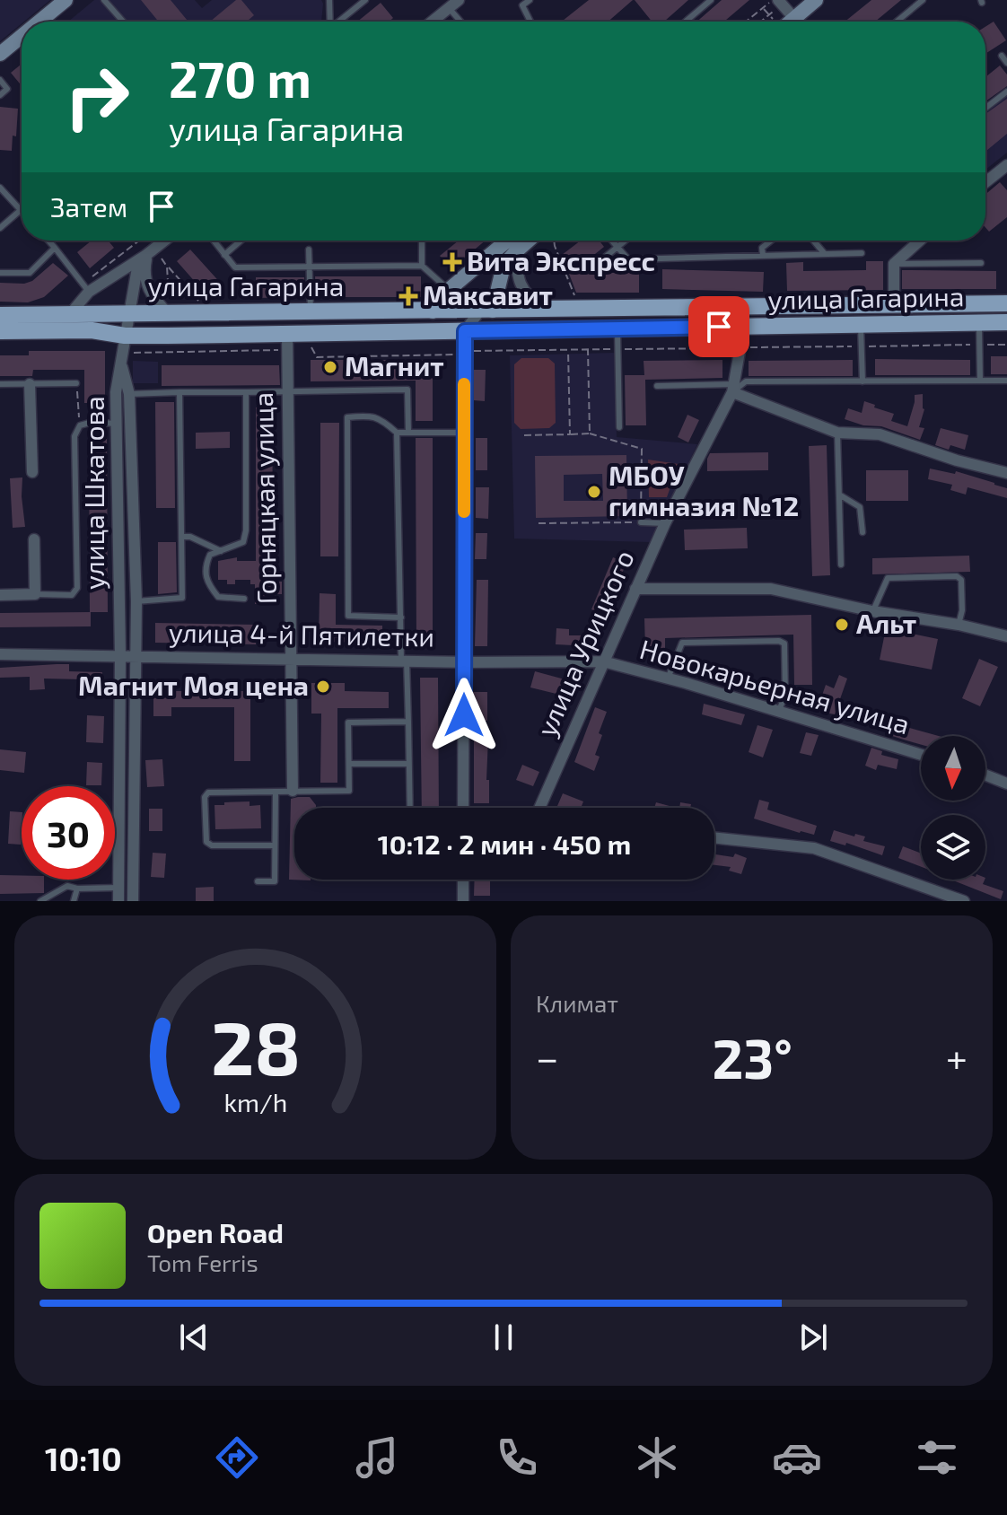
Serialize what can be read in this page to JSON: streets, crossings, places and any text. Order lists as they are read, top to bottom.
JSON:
{
  "streets": {
    "main road": ["улица Гагарина"],
    "street": [
      "улица Шкатова",
      "Горняцкая улица",
      "улица 4-й Пятилетки",
      "улица Урицкого",
      "Новокарьерная улица"
    ]
  },
  "crossings": [
    ["улица Гагарина", "Горняцкая улица"],
    ["улица Гагарина", "улица Урицкого"],
    ["улица Шкатова", "улица 4-й Пятилетки"],
    ["Горняцкая улица", "улица 4-й Пятилетки"],
    ["улица 4-й Пятилетки", "улица Урицкого"],
    ["улица 4-й Пятилетки", "Новокарьерная улица"],
    ["улица Урицкого", "Новокарьерная улица"]
  ],
  "places": {
    "health": ["Вита Экспресс", "Максавит"],
    "other": [
      "Магнит",
      "МБОУ гимназия №12",
      "Альт",
      "Магнит Моя цена"
    ]
  },
  "north": "bottom",
  "page": {
    "turn": ["270 m", "улица Гагарина"],
    "then": "Затем",
    "limit": "30",
    "trip": "10:12 · 2 мин · 450 m",
    "tile": "Климат",
    "heat": ["−", "23°", "+"],
    "song": ["Open Road", "Tom Ferris"],
    "tabs": "10:10",
    "gauge": ["28", "km/h"]
  }
}
